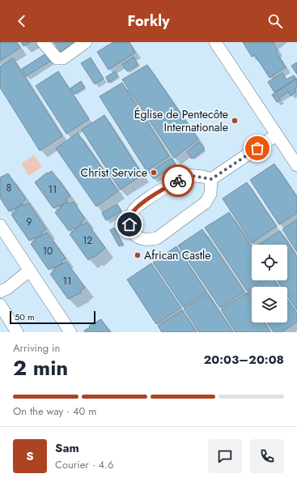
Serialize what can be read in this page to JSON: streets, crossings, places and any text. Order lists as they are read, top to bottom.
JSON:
{
  "places": ["Église de Pentecôte Internationale", "Christ Service", "African Castle"],
  "house_numbers": [
    "8",
    "11",
    "9",
    "12",
    "10",
    "11"
  ],
  "scale_bar": "50 m",
  "page": {
    "header": "Forkly",
    "scale": "50 m",
    "heading": ["2 min", "Arriving in", "20:03–20:08"],
    "panel": ["Sam", "Courier · 4.6"],
    "bar": "On the way · 40 m",
    "round": "S"
  }
}
